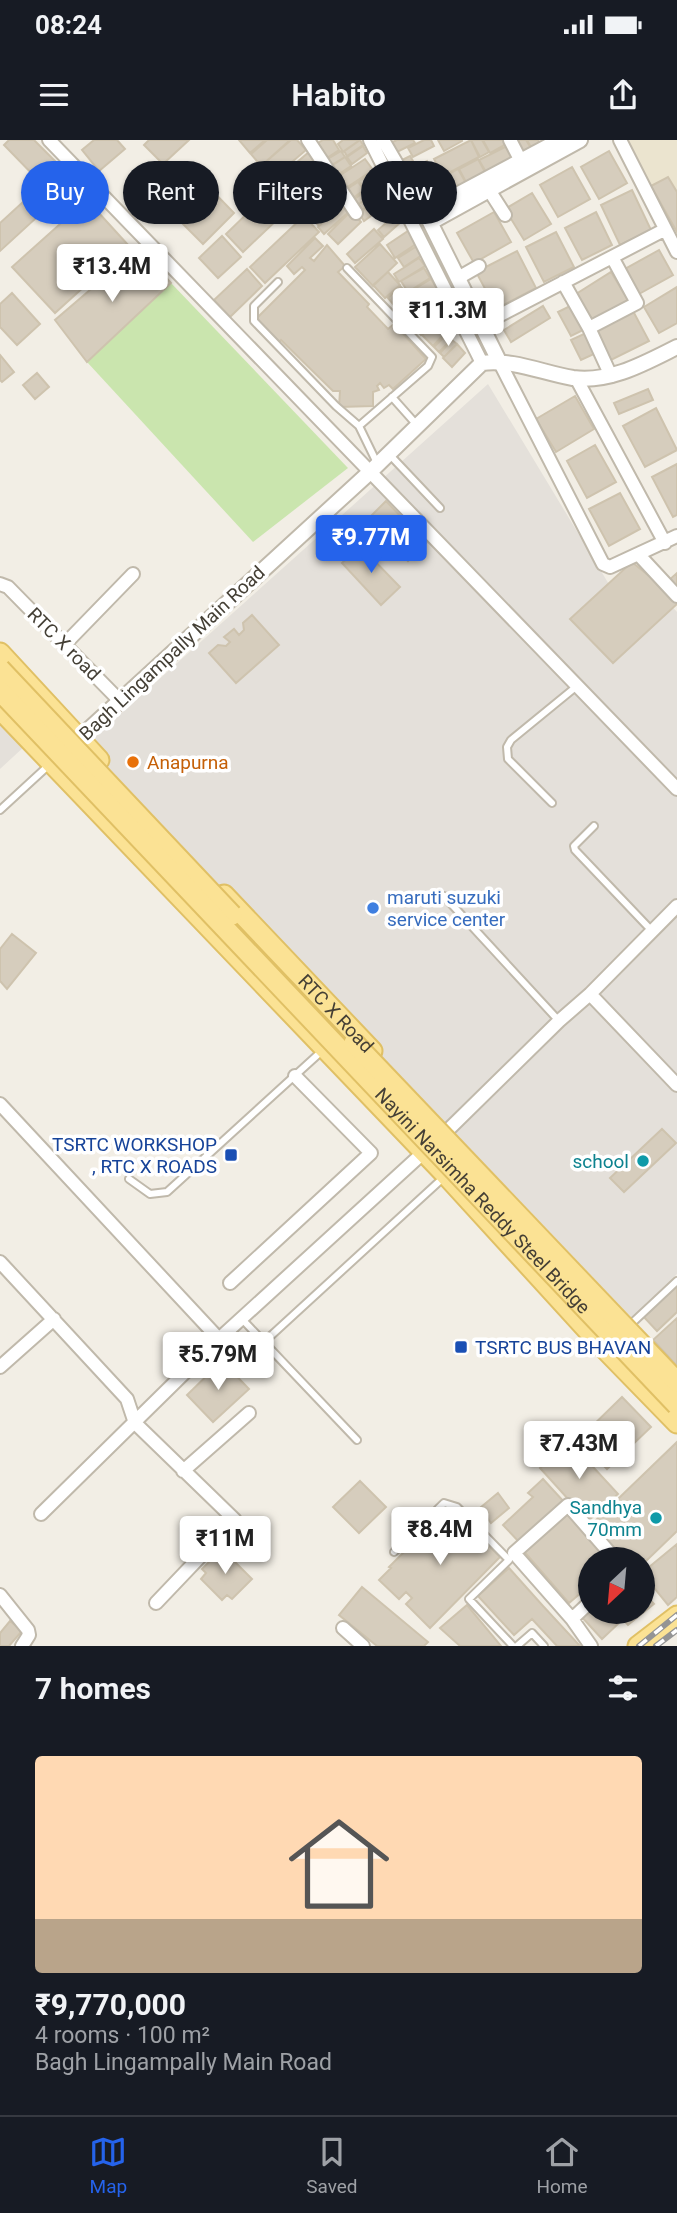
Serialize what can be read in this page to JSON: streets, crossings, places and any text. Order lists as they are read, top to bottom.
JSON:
{
  "streets": {
    "main road": ["RTC X Road", "Nayini Narsimha Reddy Steel Bridge"],
    "street": ["RTC X road", "Bagh Lingampally Main Road"]
  },
  "crossings": [
    ["RTC X road", "Bagh Lingampally Main Road"],
    ["Bagh Lingampally Main Road", "RTC X Road"]
  ],
  "places": {
    "other": [
      "Anapurna",
      "maruti suzuki service center",
      "school",
      "Sandhya 70mm"
    ],
    "transit": ["TSRTC WORKSHOP , RTC X ROADS", "TSRTC BUS BHAVAN"]
  },
  "north": "bottom left",
  "page": {
    "status": "08:24",
    "header": "Habito",
    "chip": [
      "Buy",
      "Rent",
      "Filters",
      "New"
    ],
    "price": [
      "₹13.4M",
      "₹11.3M",
      "₹9.77M",
      "₹5.79M",
      "₹7.43M",
      "₹8.4M",
      "₹11M"
    ],
    "heading": "7 homes",
    "list": [
      {
        "name": "₹9,770,000",
        "note": "4 rooms · 100 m² · Bagh Lingampally Main Road"
      }
    ],
    "tabs": ["Map", "Saved", "Home"]
  }
}
